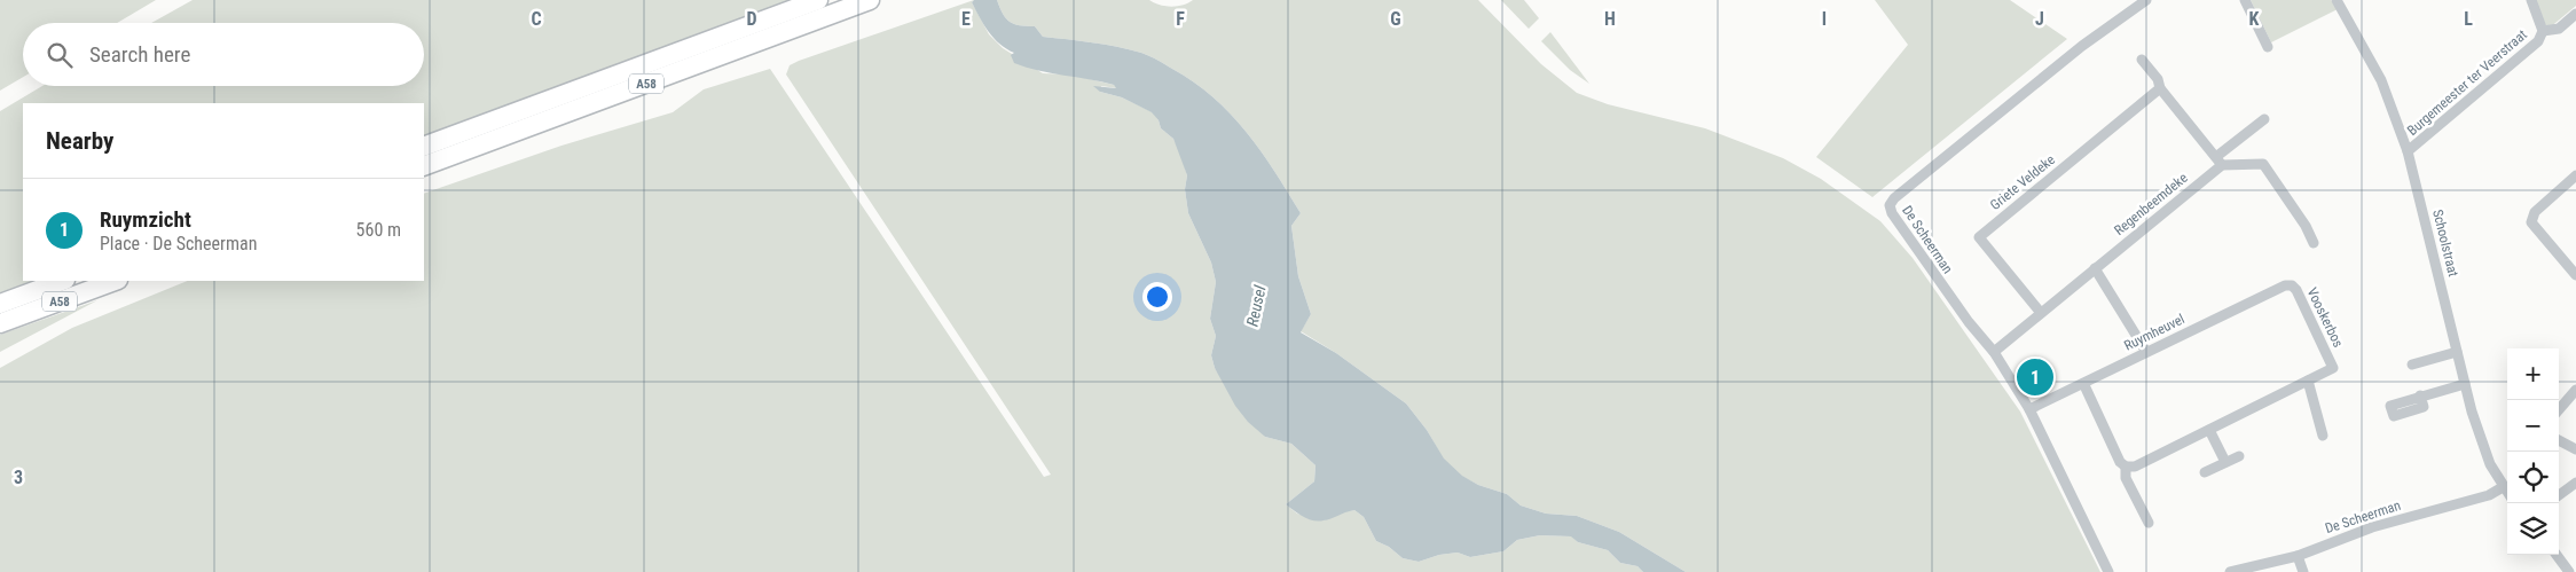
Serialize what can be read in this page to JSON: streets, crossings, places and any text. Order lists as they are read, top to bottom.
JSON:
{
  "streets": {
    "highway": ["A58"],
    "street": [
      "Burgemeester ter Veerstraat",
      "Griete Veldeke",
      "Regenbeemdeke",
      "De Scheerman",
      "Schoolstraat",
      "Vooskerbos",
      "Ruymheuvel"
    ]
  },
  "crossings": [
    ["Burgemeester ter Veerstraat", "Schoolstraat"],
    ["Griete Veldeke", "Regenbeemdeke"],
    ["Regenbeemdeke", "De Scheerman"],
    ["De Scheerman", "Schoolstraat"],
    ["De Scheerman", "Ruymheuvel"],
    ["Vooskerbos", "Ruymheuvel"]
  ],
  "water": ["Reusel"],
  "page": {
    "search": "Search here",
    "heading": "Nearby",
    "list": [
      {
        "mark": "1",
        "name": "Ruymzicht",
        "note": "Place · De Scheerman",
        "value": "560 m"
      }
    ],
    "map_buttons": ["+", "−"],
    "pins": "1"
  },
  "grid": {
    "columns": [
      "C",
      "D",
      "E",
      "F",
      "G",
      "H",
      "I",
      "J",
      "K",
      "L"
    ],
    "rows": ["3"]
  }
}
